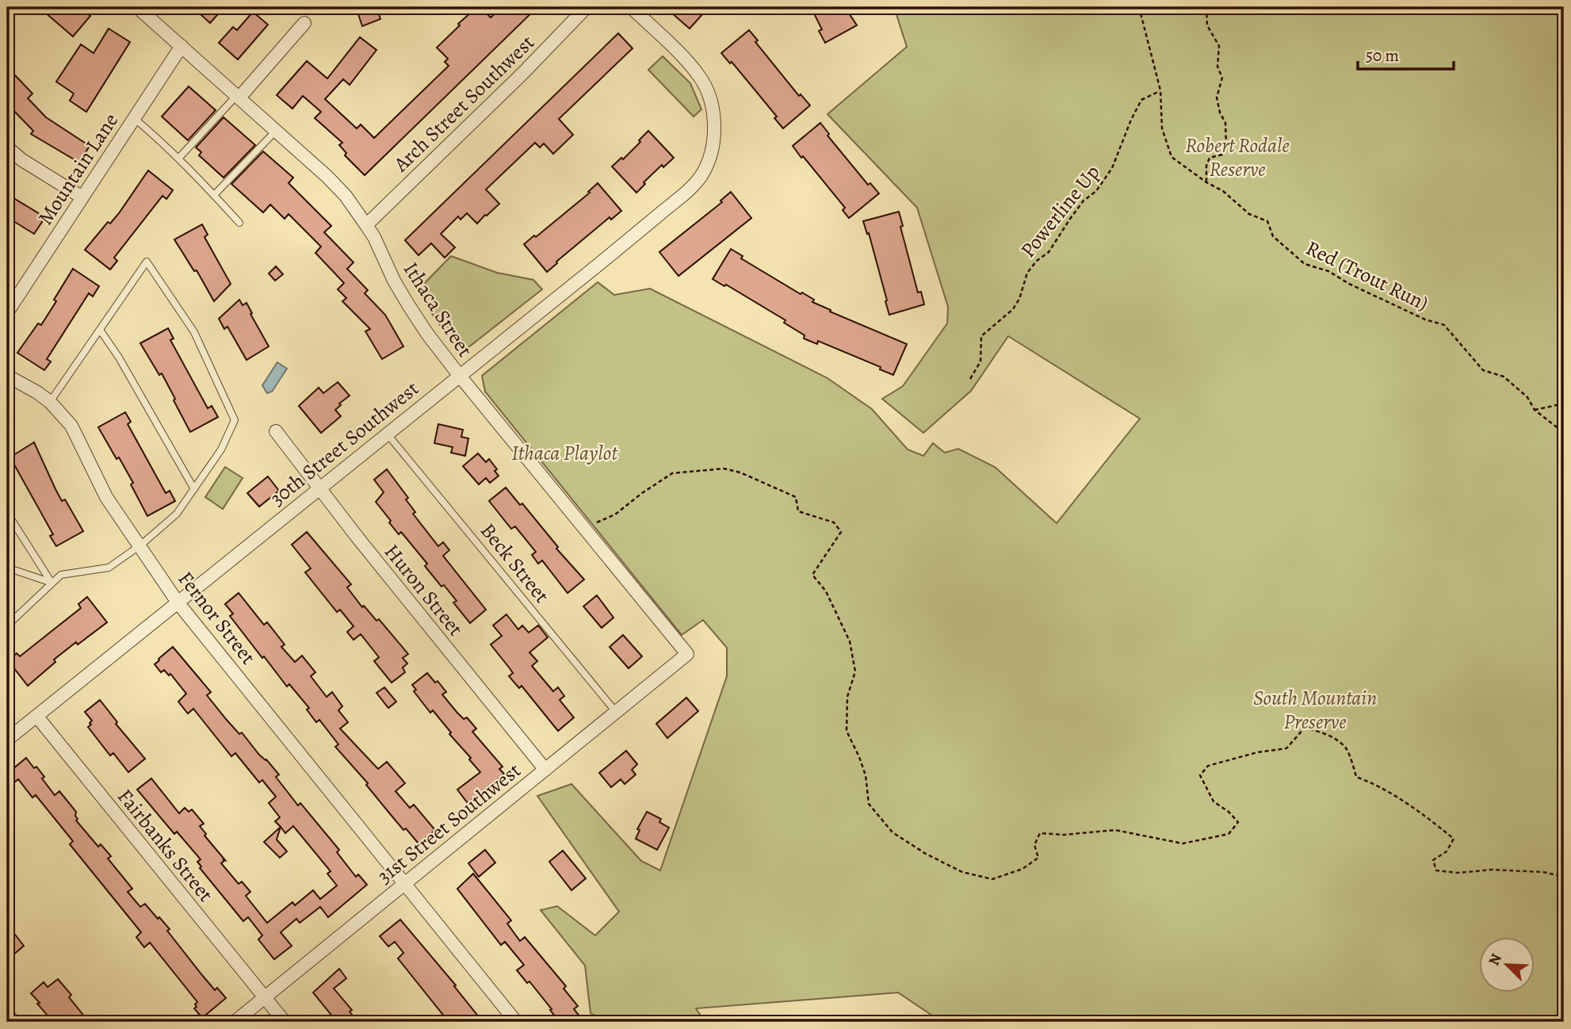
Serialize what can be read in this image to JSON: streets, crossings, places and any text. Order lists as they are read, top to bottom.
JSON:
{
  "streets": {
    "street": [
      "Arch Street Southwest",
      "Mountain Lane",
      "Ithaca Street",
      "30th Street Southwest",
      "Huron Street",
      "Fernor Street",
      "31st Street Southwest",
      "Fairbanks Street"
    ],
    "lane": ["Beck Street"],
    "path": ["Powerline Up", "Red (Trout Run)"]
  },
  "crossings": [
    ["Arch Street Southwest", "Ithaca Street"],
    ["Mountain Lane", "Ithaca Street"],
    ["Powerline Up", "Red (Trout Run)"],
    ["Ithaca Street", "30th Street Southwest"],
    ["Ithaca Street", "31st Street Southwest"],
    ["30th Street Southwest", "Beck Street"],
    ["30th Street Southwest", "Huron Street"],
    ["30th Street Southwest", "Fernor Street"],
    ["30th Street Southwest", "Fairbanks Street"],
    ["Beck Street", "31st Street Southwest"],
    ["Huron Street", "31st Street Southwest"],
    ["Fernor Street", "31st Street Southwest"],
    ["31st Street Southwest", "Fairbanks Street"]
  ],
  "parks": ["Robert Rodale Reserve", "Ithaca Playlot", "South Mountain Preserve"],
  "scale_bar": "50 m",
  "north": "top left"
}
